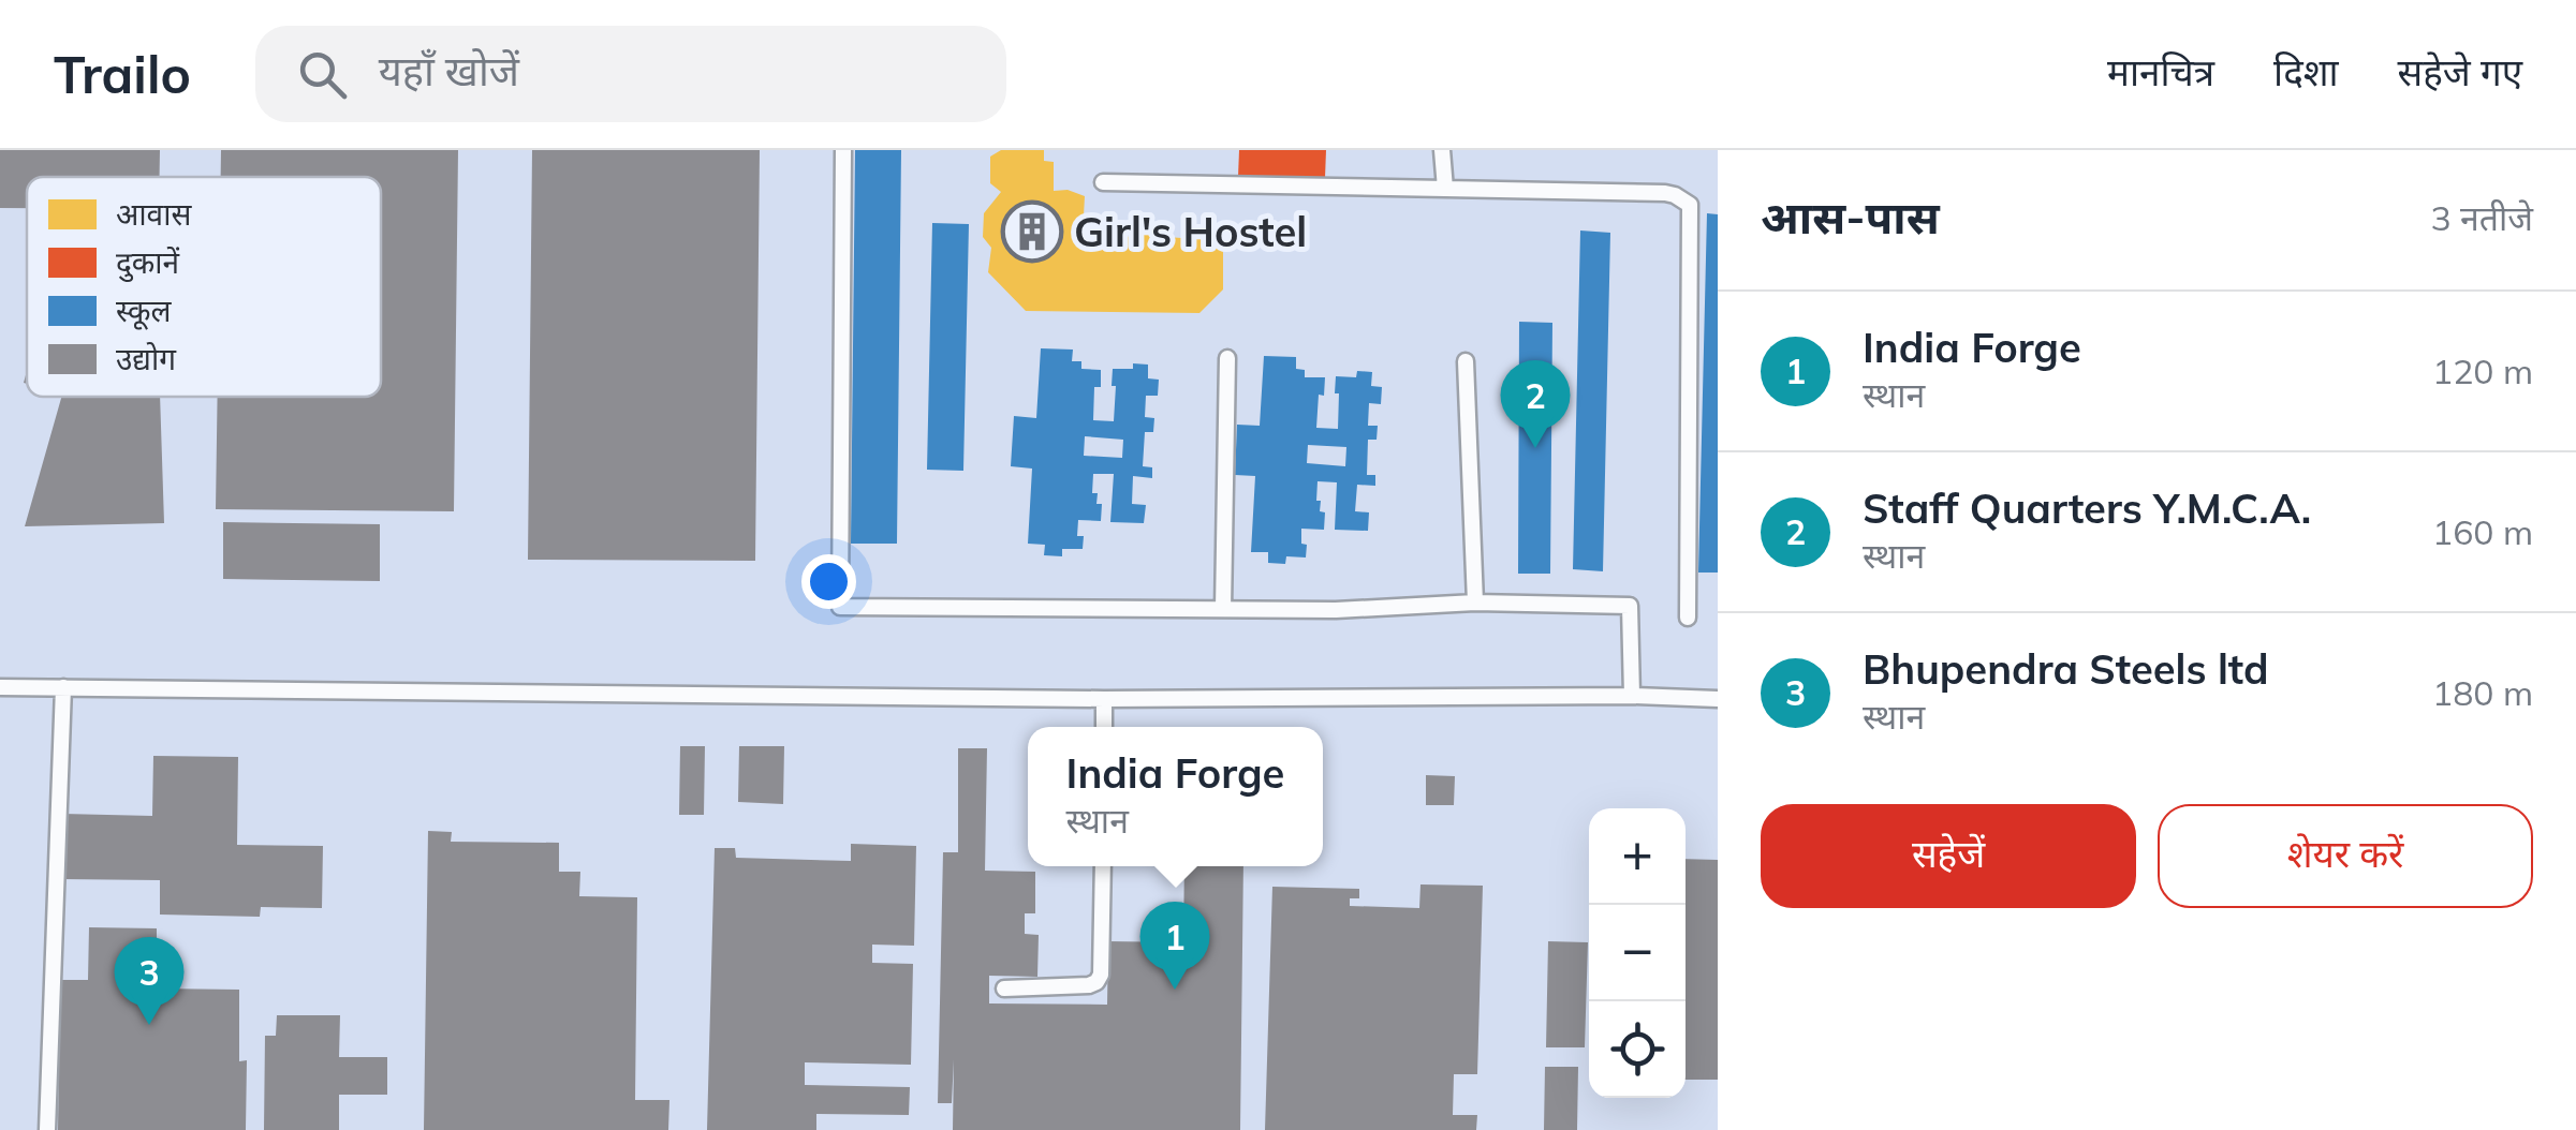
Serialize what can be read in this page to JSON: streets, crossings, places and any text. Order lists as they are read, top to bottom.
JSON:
{
  "places": {
    "building": ["Girl's Hostel"]
  },
  "legend": [
    "आवास",
    "दुकानें",
    "स्कूल",
    "उद्योग"
  ],
  "page": {
    "header": "Trailo",
    "search": "यहाँ खोजें",
    "nav": ["मानचित्र", "दिशा", "सहेजे गए"],
    "heading": ["आस-पास", "3 नतीजे"],
    "list": [
      {
        "mark": "1",
        "name": "India Forge",
        "note": "स्थान",
        "value": "120 m"
      },
      {
        "mark": "2",
        "name": "Staff Quarters Y.M.C.A.",
        "note": "स्थान",
        "value": "160 m"
      },
      {
        "mark": "3",
        "name": "Bhupendra Steels ltd",
        "note": "स्थान",
        "value": "180 m"
      }
    ],
    "pins": ["2", "1", "3"],
    "popup": ["India Forge", "स्थान"],
    "buttons": ["सहेजें", "शेयर करें"],
    "map_buttons": ["+", "−"]
  }
}
